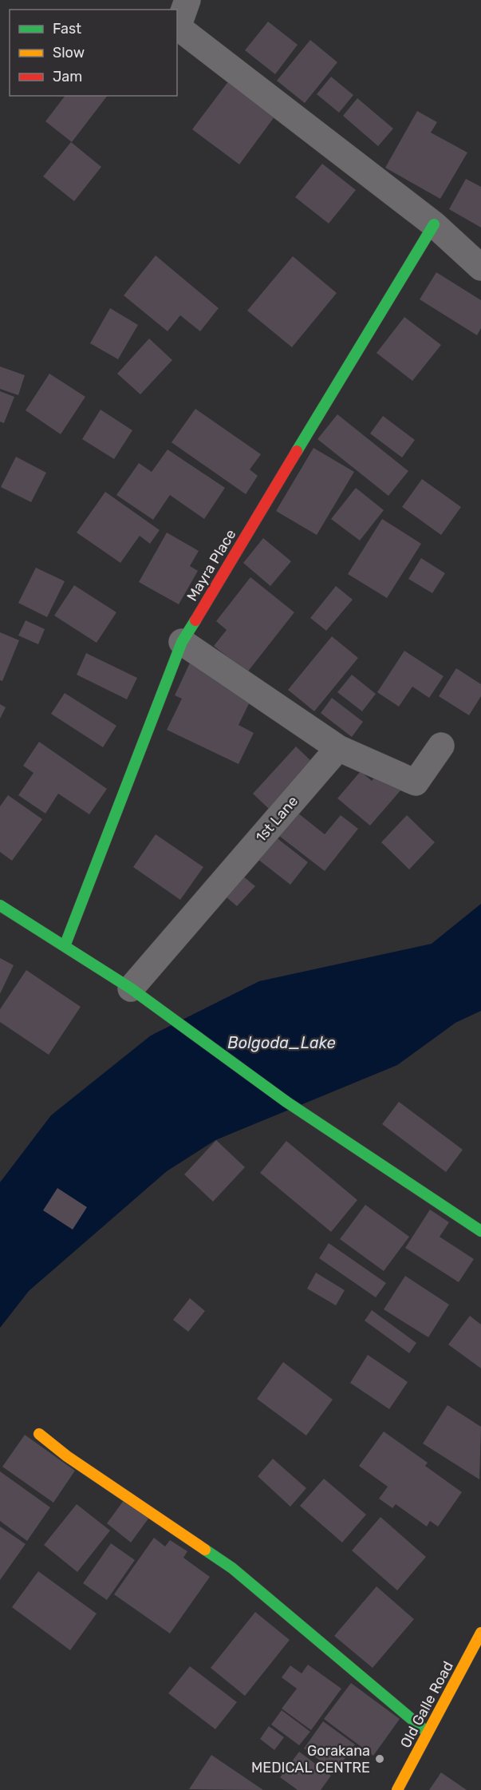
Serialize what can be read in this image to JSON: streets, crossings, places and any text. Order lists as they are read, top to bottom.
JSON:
{
  "streets": {
    "main road": ["Mayra Place", "Old Galle Road"],
    "street": ["1st Lane"]
  },
  "water": ["Bolgoda_Lake"],
  "places": ["Gorakana MEDICAL CENTRE"],
  "legend": ["Fast", "Slow", "Jam"]
}
